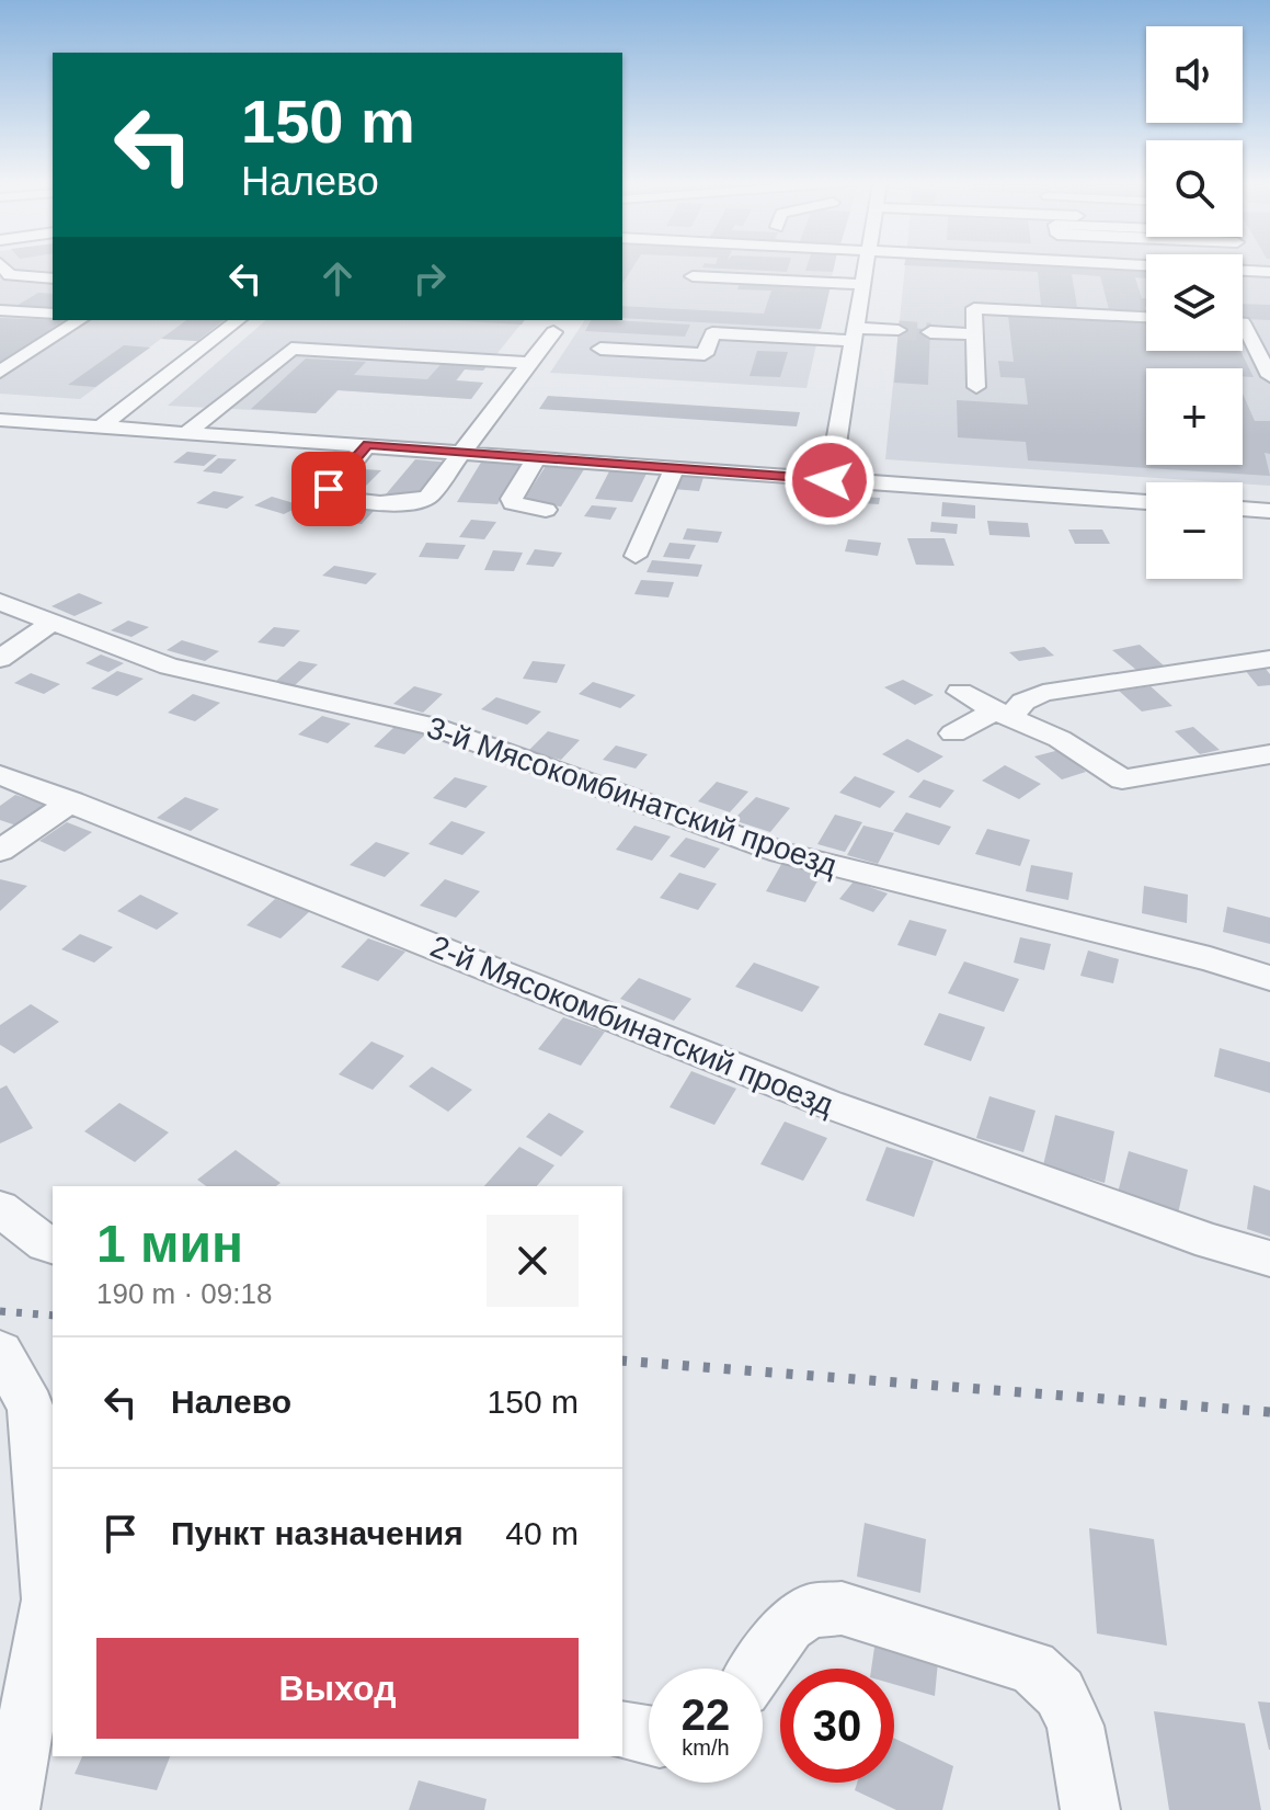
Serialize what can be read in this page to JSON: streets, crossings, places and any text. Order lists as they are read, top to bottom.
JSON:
{
  "streets": {
    "street": ["3-й Мясокомбинатский проезд", "2-й Мясокомбинатский проезд"]
  },
  "page": {
    "map_buttons": ["+", "−"],
    "turn": ["150 m", "Налево"],
    "heading": ["1 мин", "190 m · 09:18"],
    "list": [
      {
        "name": "Налево",
        "value": "150 m"
      },
      {
        "name": "Пункт назначения",
        "value": "40 m"
      }
    ],
    "buttons": "Выход",
    "speed": "22 km/h",
    "limit": "30"
  }
}
